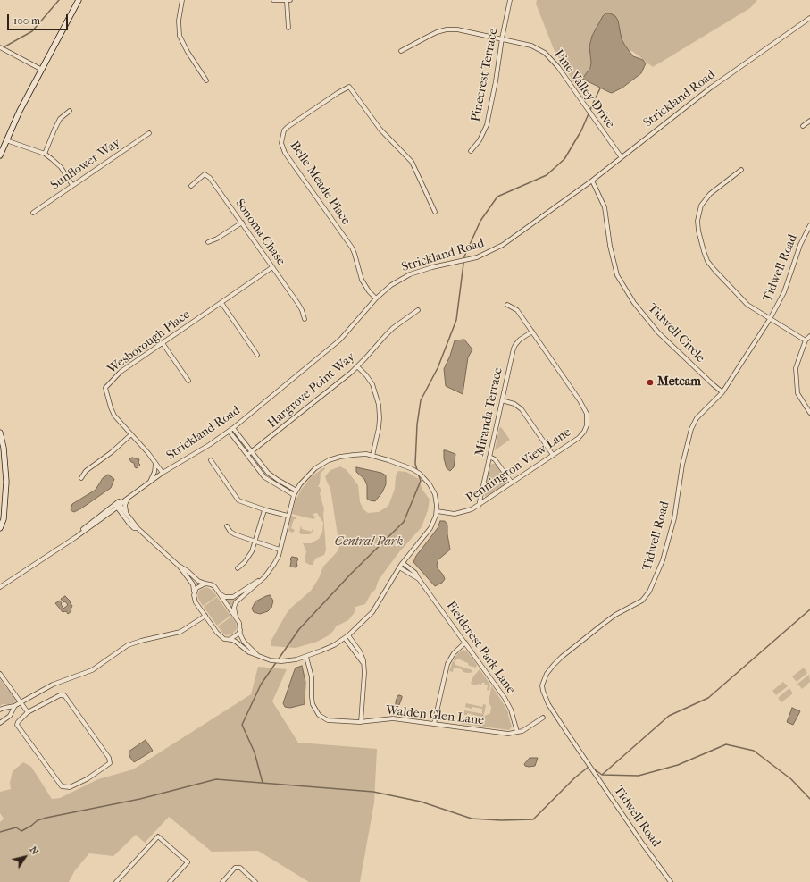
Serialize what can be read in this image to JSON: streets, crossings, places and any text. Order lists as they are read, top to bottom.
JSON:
{
  "streets": {
    "street": [
      "Pinecrest Terrace",
      "Pine Valley Drive",
      "Strickland Road",
      "Sunflower Way",
      "Belle Meade Place",
      "Sonoma Chase",
      "Tidwell Road",
      "Tidwell Circle",
      "Wesborough Place",
      "Hargrove Point Way",
      "Miranda Terrace",
      "Pennington View Lane",
      "Fieldcrest Park Lane",
      "Walden Glen Lane"
    ]
  },
  "crossings": [
    ["Pinecrest Terrace", "Pine Valley Drive"],
    ["Pine Valley Drive", "Strickland Road"],
    ["Strickland Road", "Belle Meade Place"],
    ["Strickland Road", "Tidwell Circle"],
    ["Strickland Road", "Wesborough Place"],
    ["Sonoma Chase", "Wesborough Place"],
    ["Tidwell Road", "Tidwell Circle"],
    ["Miranda Terrace", "Pennington View Lane"],
    ["Fieldcrest Park Lane", "Walden Glen Lane"]
  ],
  "parks": ["Central Park"],
  "places": ["Metcam"],
  "scale_bar": "100 m",
  "north": "top right"
}
